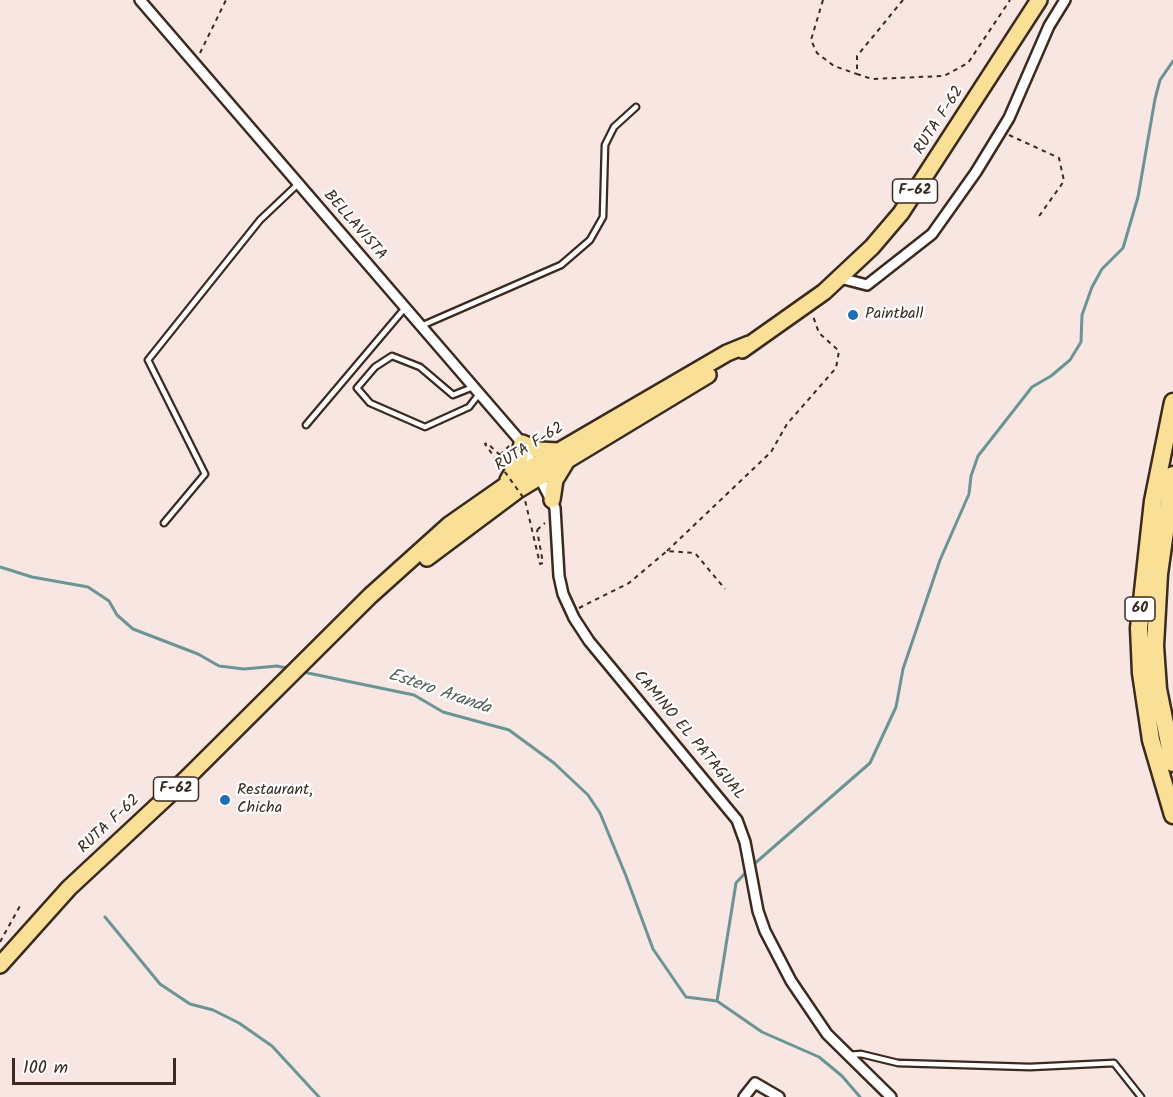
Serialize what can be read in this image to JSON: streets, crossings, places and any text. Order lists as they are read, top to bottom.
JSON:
{
  "streets": {
    "highway": ["60"],
    "main road": ["RUTA F-62", "F-62"],
    "street": ["BELLAVISTA", "CAMINO EL PATAGUAL"]
  },
  "crossings": [
    ["RUTA F-62", "BELLAVISTA"],
    ["RUTA F-62", "CAMINO EL PATAGUAL"],
    ["BELLAVISTA", "CAMINO EL PATAGUAL"]
  ],
  "water": ["Estero Aranda"],
  "places": ["Paintball", "Restaurant, Chicha"],
  "scale_bar": "100 m"
}
